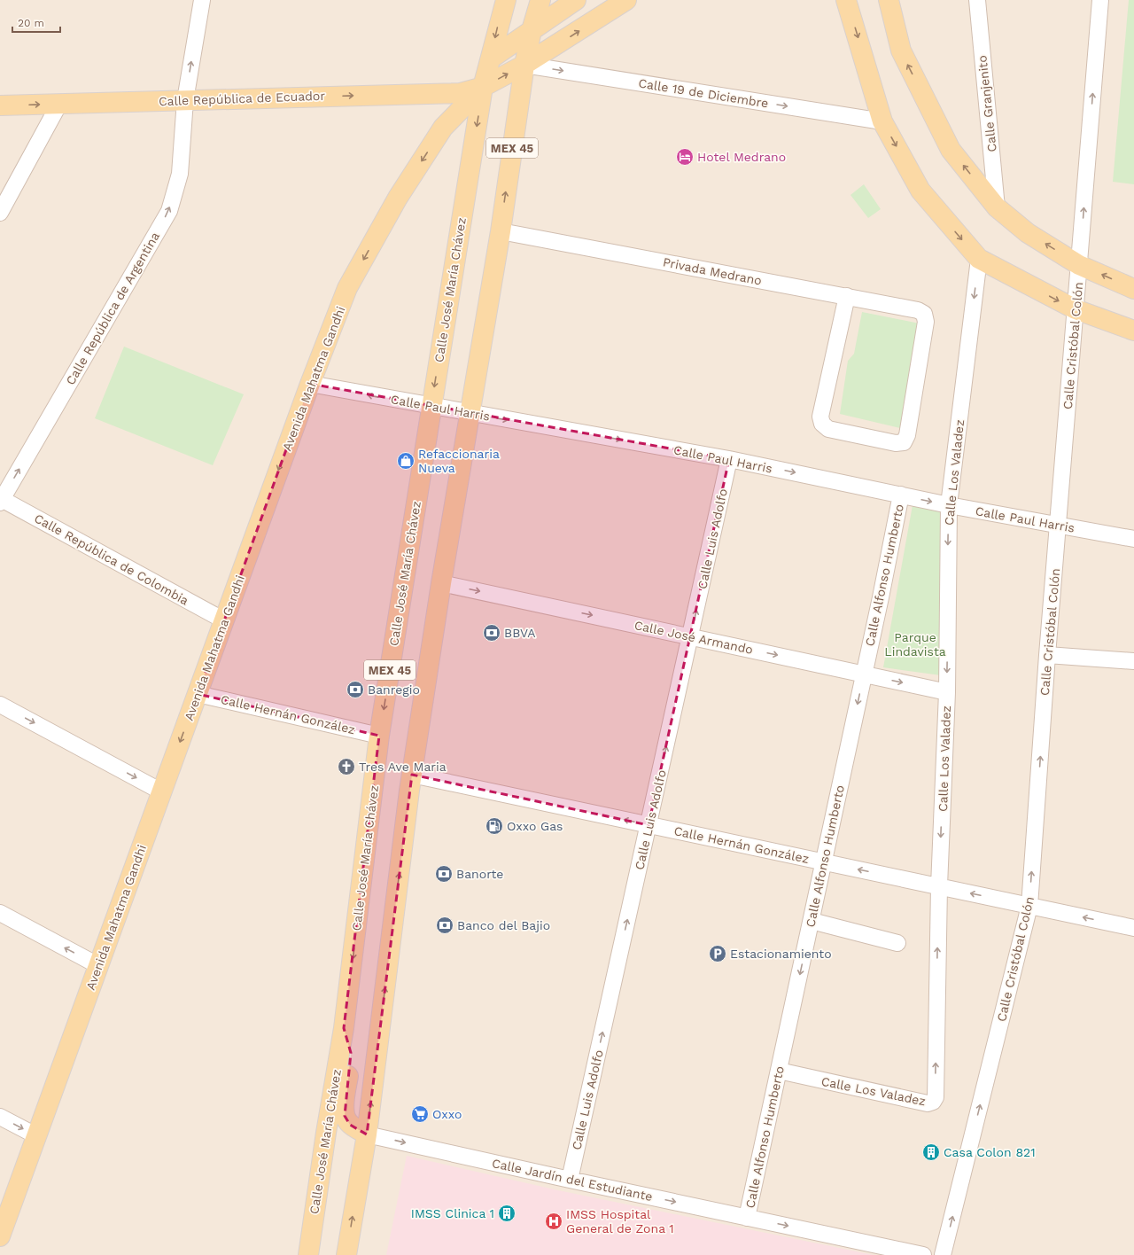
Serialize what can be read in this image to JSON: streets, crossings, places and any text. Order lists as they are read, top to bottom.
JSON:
{
  "streets": {
    "main road": [
      "Calle República de Ecuador",
      "MEX 45",
      "Calle José María Chávez",
      "Avenida Mahatma Gandhi"
    ],
    "street": [
      "Calle 19 de Diciembre",
      "Calle Granjenito",
      "Privada Medrano",
      "Calle República de Argentina",
      "Calle Cristóbal Colón",
      "Calle Paul Harris",
      "Calle Los Valadez",
      "Calle Luis Adolfo",
      "Calle República de Colombia",
      "Calle Alfonso Humberto",
      "Calle José Armando",
      "Calle Hernán González",
      "Calle Jardín del Estudiante"
    ]
  },
  "crossings": [
    ["Calle 19 de Diciembre", "MEX 45"],
    ["Calle República de Ecuador", "Calle José María Chávez"],
    ["Calle República de Ecuador", "Calle República de Argentina"],
    ["Calle República de Ecuador", "Avenida Mahatma Gandhi"],
    ["MEX 45", "Privada Medrano"],
    ["MEX 45", "Calle Paul Harris"],
    ["MEX 45", "Calle José Armando"],
    ["MEX 45", "Calle Hernán González"],
    ["MEX 45", "Calle Jardín del Estudiante"],
    ["Calle José María Chávez", "Avenida Mahatma Gandhi"],
    ["Calle José María Chávez", "Calle Paul Harris"],
    ["Calle José María Chávez", "Calle Hernán González"],
    ["Calle República de Argentina", "Calle República de Colombia"],
    ["Calle Cristóbal Colón", "Calle Paul Harris"],
    ["Calle Cristóbal Colón", "Calle Hernán González"],
    ["Avenida Mahatma Gandhi", "Calle Paul Harris"],
    ["Avenida Mahatma Gandhi", "Calle República de Colombia"],
    ["Avenida Mahatma Gandhi", "Calle Hernán González"],
    ["Calle Paul Harris", "Calle Los Valadez"],
    ["Calle Paul Harris", "Calle Luis Adolfo"],
    ["Calle Paul Harris", "Calle Alfonso Humberto"],
    ["Calle Los Valadez", "Calle Alfonso Humberto"],
    ["Calle Los Valadez", "Calle José Armando"],
    ["Calle Los Valadez", "Calle Hernán González"],
    ["Calle Luis Adolfo", "Calle José Armando"],
    ["Calle Luis Adolfo", "Calle Hernán González"],
    ["Calle Luis Adolfo", "Calle Jardín del Estudiante"],
    ["Calle Alfonso Humberto", "Calle José Armando"],
    ["Calle Alfonso Humberto", "Calle Hernán González"],
    ["Calle Alfonso Humberto", "Calle Jardín del Estudiante"]
  ],
  "one_way": [
    "Calle 19 de Diciembre",
    "Calle República de Ecuador",
    "Calle República de Argentina",
    "Calle Cristóbal Colón",
    "Calle Luis Adolfo",
    "Calle Alfonso Humberto",
    "Calle José Armando",
    "Calle Hernán González",
    "Calle Jardín del Estudiante"
  ],
  "parks": ["Parque Lindavista"],
  "places": {
    "hotel": ["Hotel Medrano"],
    "shop": ["Refaccionaria Nueva"],
    "bank": [
      "BBVA",
      "Banregio",
      "Banorte",
      "Banco del Bajio"
    ],
    "church": ["Tres Ave Maria"],
    "fuel station": ["Oxxo Gas"],
    "parking": ["Estacionamiento"],
    "supermarket": ["Oxxo"],
    "building": ["Casa Colon 821", "IMSS Clinica 1"],
    "hospital": ["IMSS Hospital General de Zona 1"]
  },
  "scale_bar": "20 m"
}
